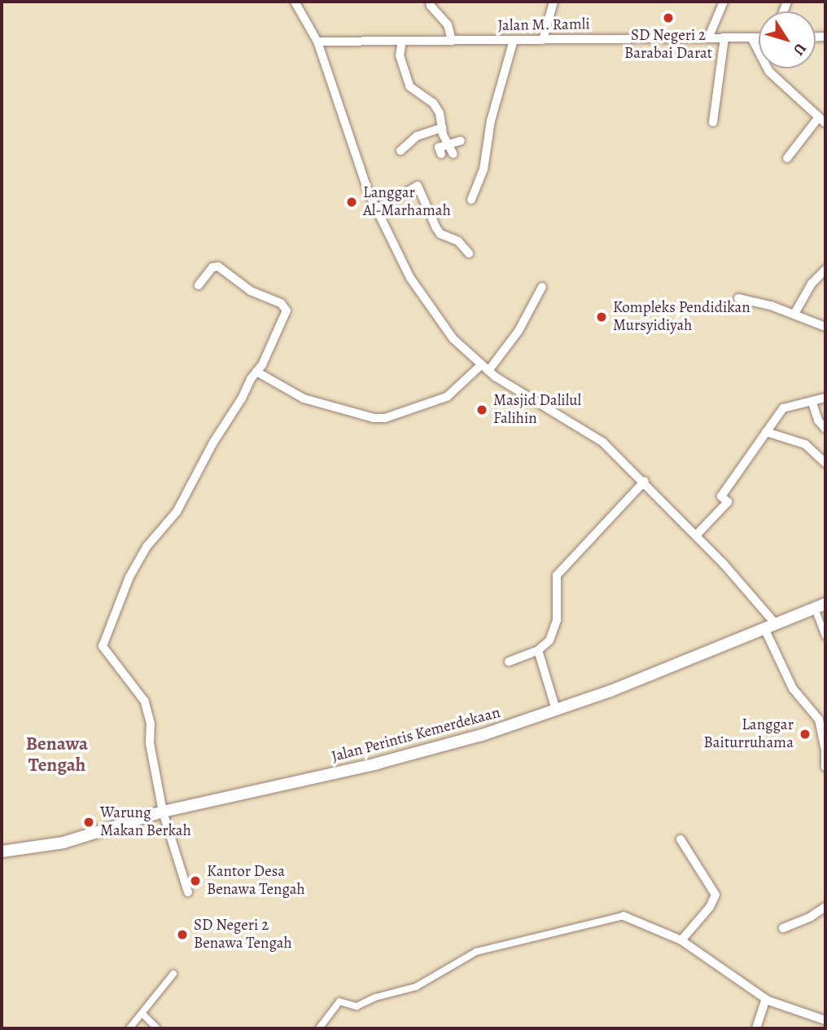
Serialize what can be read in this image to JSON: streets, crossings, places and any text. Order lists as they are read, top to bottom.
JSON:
{
  "streets": {
    "main road": ["Jalan Perintis Kemerdekaan"],
    "street": ["Jalan M. Ramli"]
  },
  "districts": ["Benawa Tengah"],
  "places": [
    "SD Negeri 2 Barabai Darat",
    "Langgar Al-Marhamah",
    "Kompleks Pendidikan Mursyidiyah",
    "Masjid Dalilul Falihin",
    "Langgar Baiturruhama",
    "Warung Makan Berkah",
    "Kantor Desa Benawa Tengah",
    "SD Negeri 2 Benawa Tengah"
  ],
  "north": "bottom right"
}
